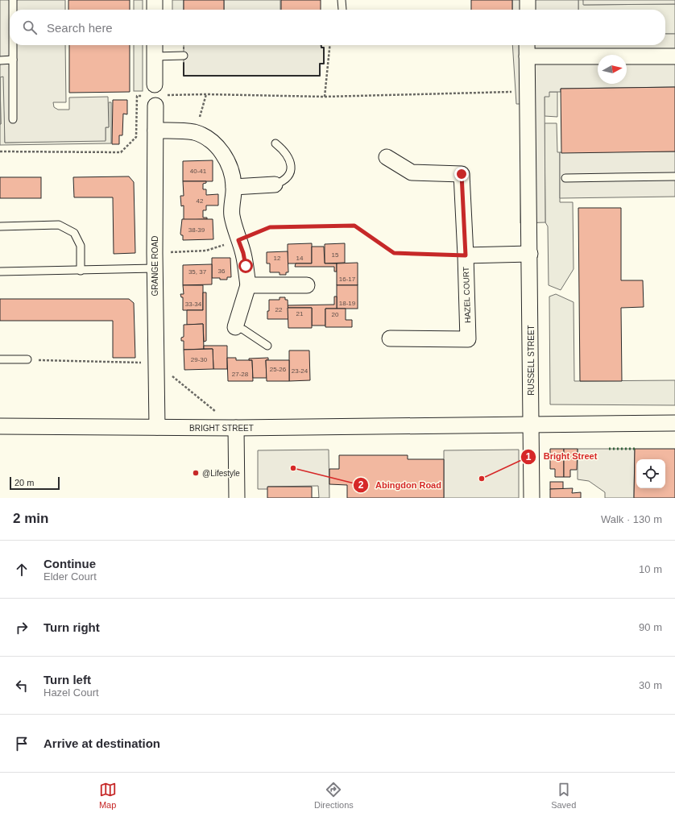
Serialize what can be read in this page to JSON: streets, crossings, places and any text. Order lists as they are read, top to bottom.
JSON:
{
  "streets": {
    "street": [
      "GRANGE ROAD",
      "HAZEL COURT",
      "RUSSELL STREET",
      "BRIGHT STREET"
    ]
  },
  "crossings": [
    ["GRANGE ROAD", "BRIGHT STREET"],
    ["RUSSELL STREET", "BRIGHT STREET"]
  ],
  "places": ["Abingdon Road", "@Lifestyle", "Bright Street"],
  "house_numbers": [
    "40-41",
    "42",
    "38-39",
    "15",
    "12",
    "14",
    "36",
    "35, 37",
    "16-17",
    "18-19",
    "33-34",
    "22",
    "21",
    "20",
    "29-30",
    "25-26",
    "23-24",
    "27-28"
  ],
  "scale_bar": "20 m",
  "north": "right",
  "page": {
    "search": "Search here",
    "scale": "20 m",
    "heading": ["2 min", "Walk · 130 m"],
    "list": [
      ["Continue", "Elder Court", "10 m"],
      ["Turn right", "90 m"],
      ["Turn left", "Hazel Court", "30 m"],
      "Arrive at destination"
    ],
    "nav": ["Map", "Directions", "Saved"]
  }
}
